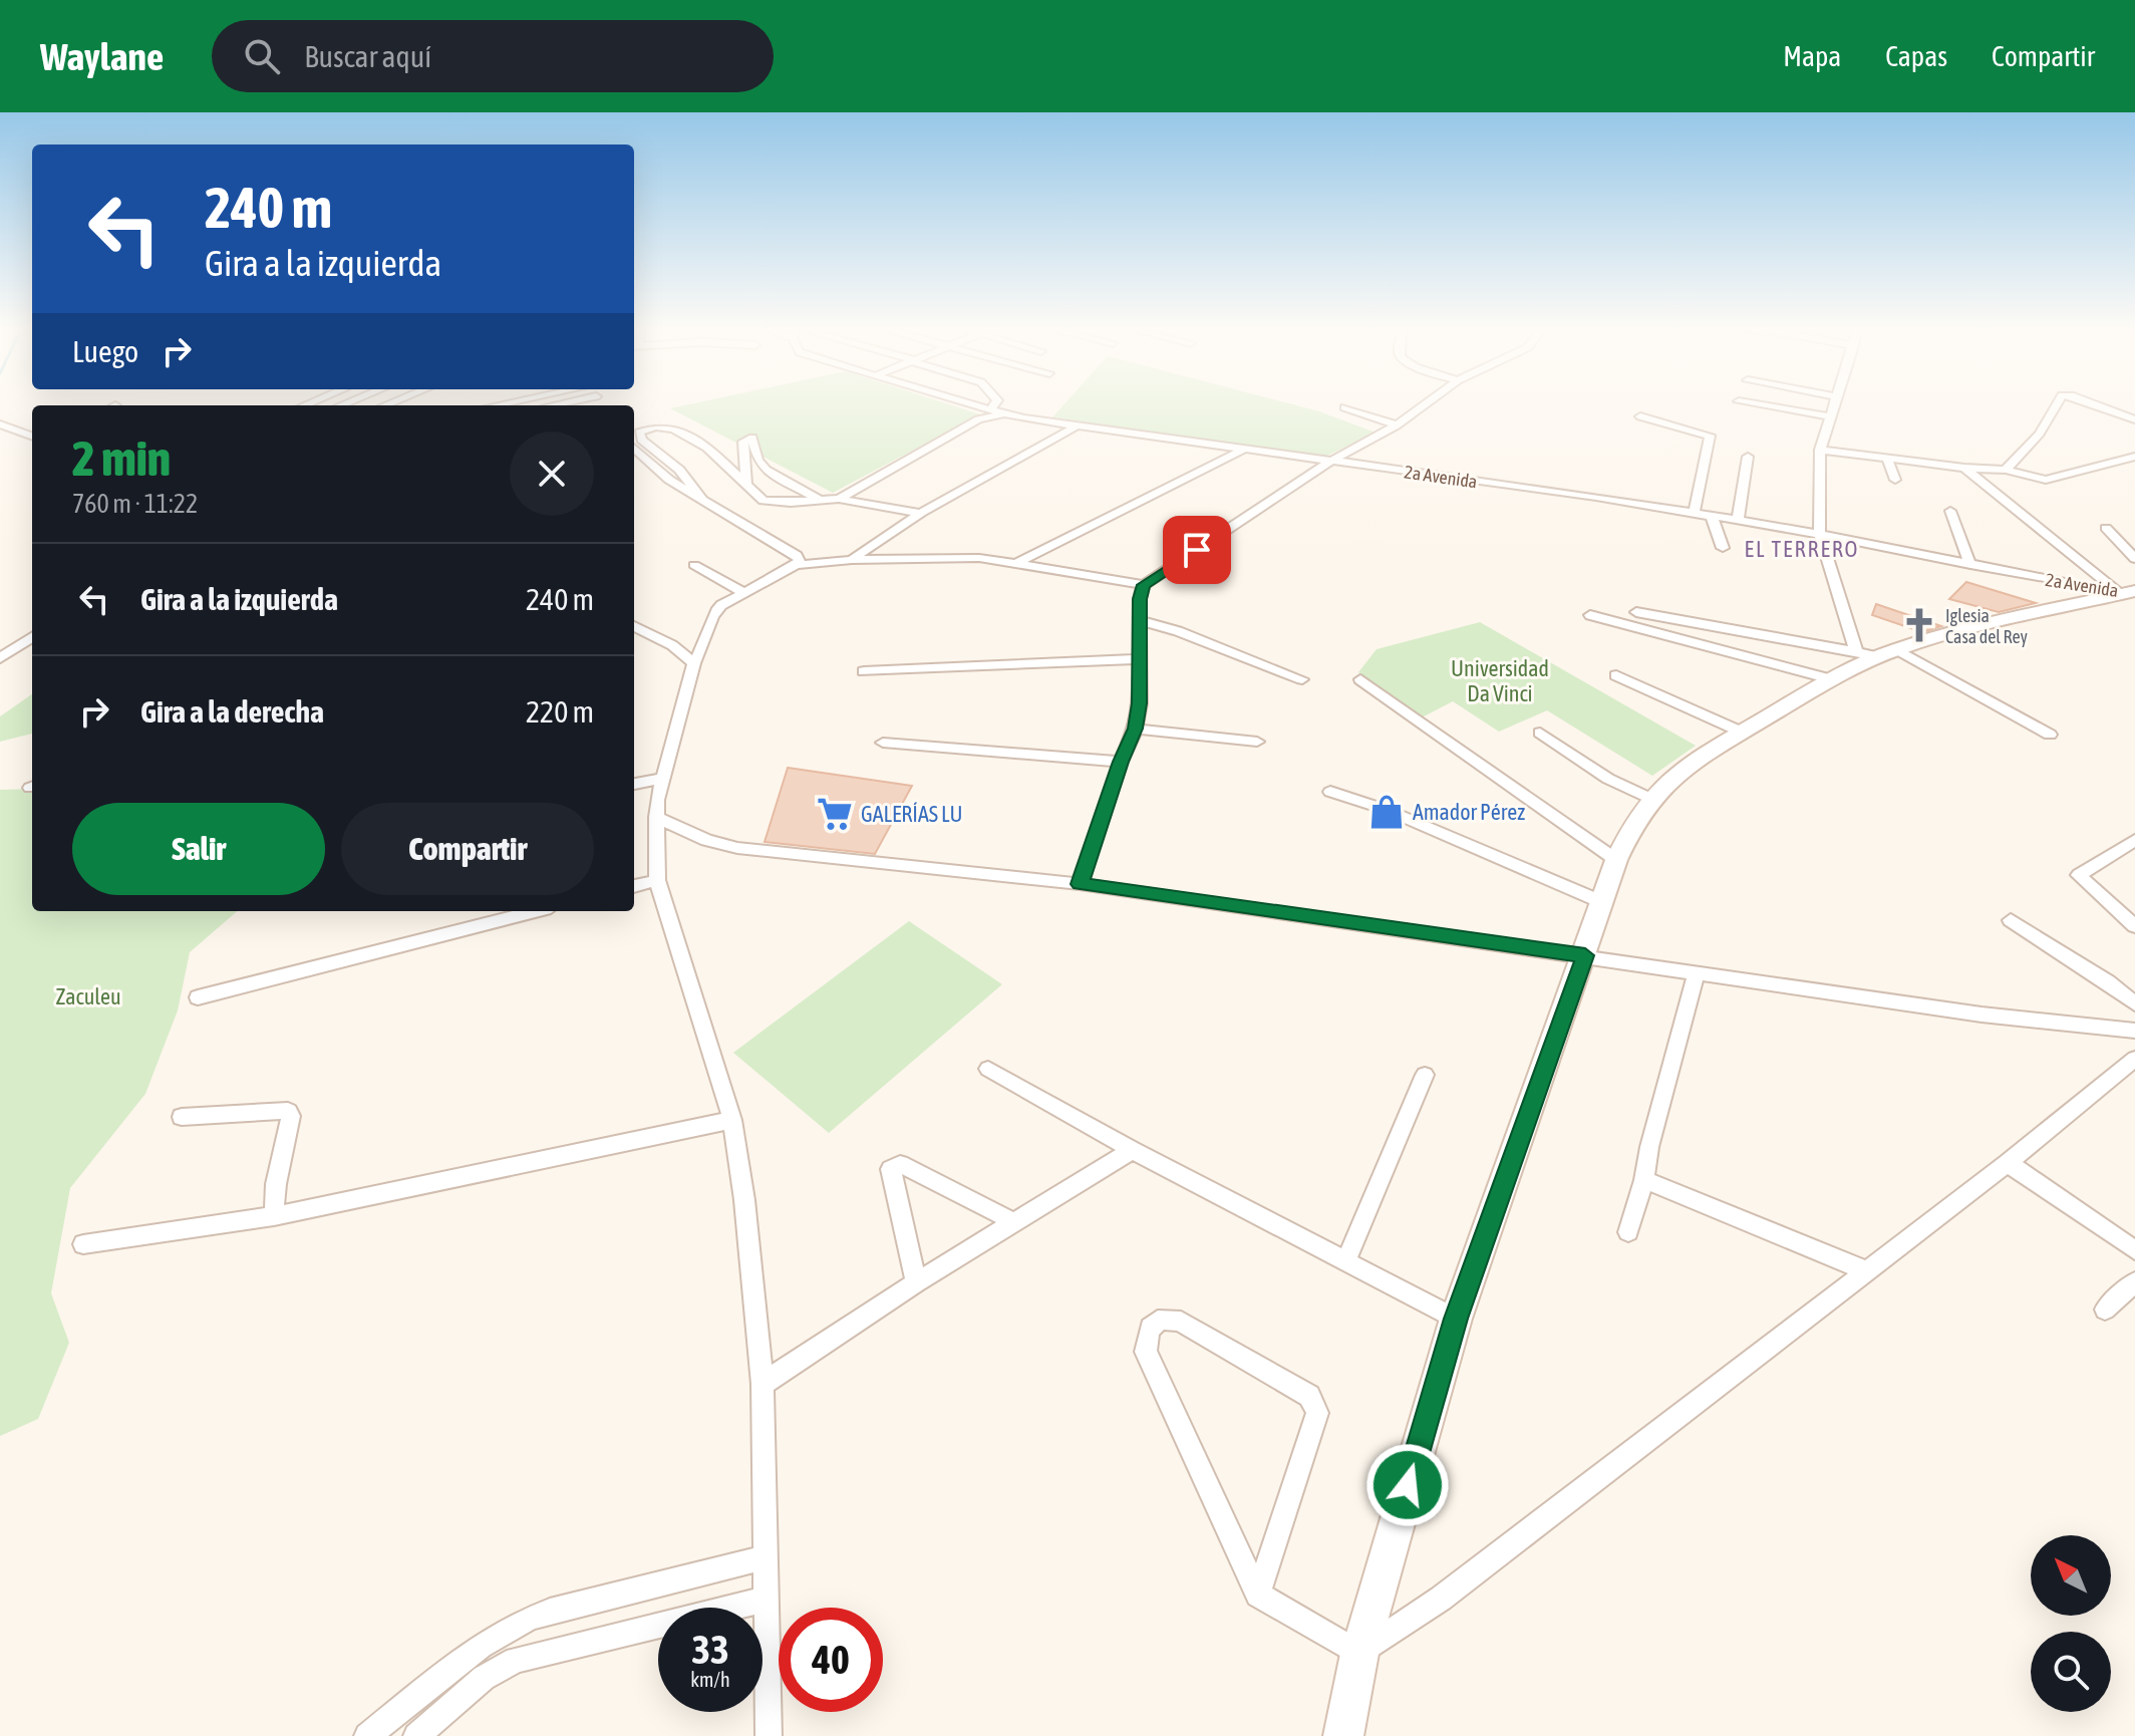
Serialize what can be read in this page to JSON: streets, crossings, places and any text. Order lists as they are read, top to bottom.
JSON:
{
  "streets": {
    "street": ["2a Avenida"]
  },
  "districts": ["EL TERRERO"],
  "parks": ["Universidad Da Vinci", "Zaculeu"],
  "places": {
    "church": ["Iglesia Casa del Rey"],
    "shop": ["Amador Pérez"],
    "supermarket": ["GALERÍAS LU"]
  },
  "north": "top left",
  "page": {
    "header": "Waylane",
    "search": "Buscar aquí",
    "nav": ["Mapa", "Capas", "Compartir"],
    "turn": ["240 m", "Gira a la izquierda"],
    "then": "Luego",
    "heading": ["2 min", "760 m · 11:22"],
    "list": [
      {
        "name": "Gira a la izquierda",
        "value": "240 m"
      },
      {
        "name": "Gira a la derecha",
        "value": "220 m"
      }
    ],
    "buttons": ["Salir", "Compartir"],
    "speed": "33 km/h",
    "limit": "40"
  }
}
